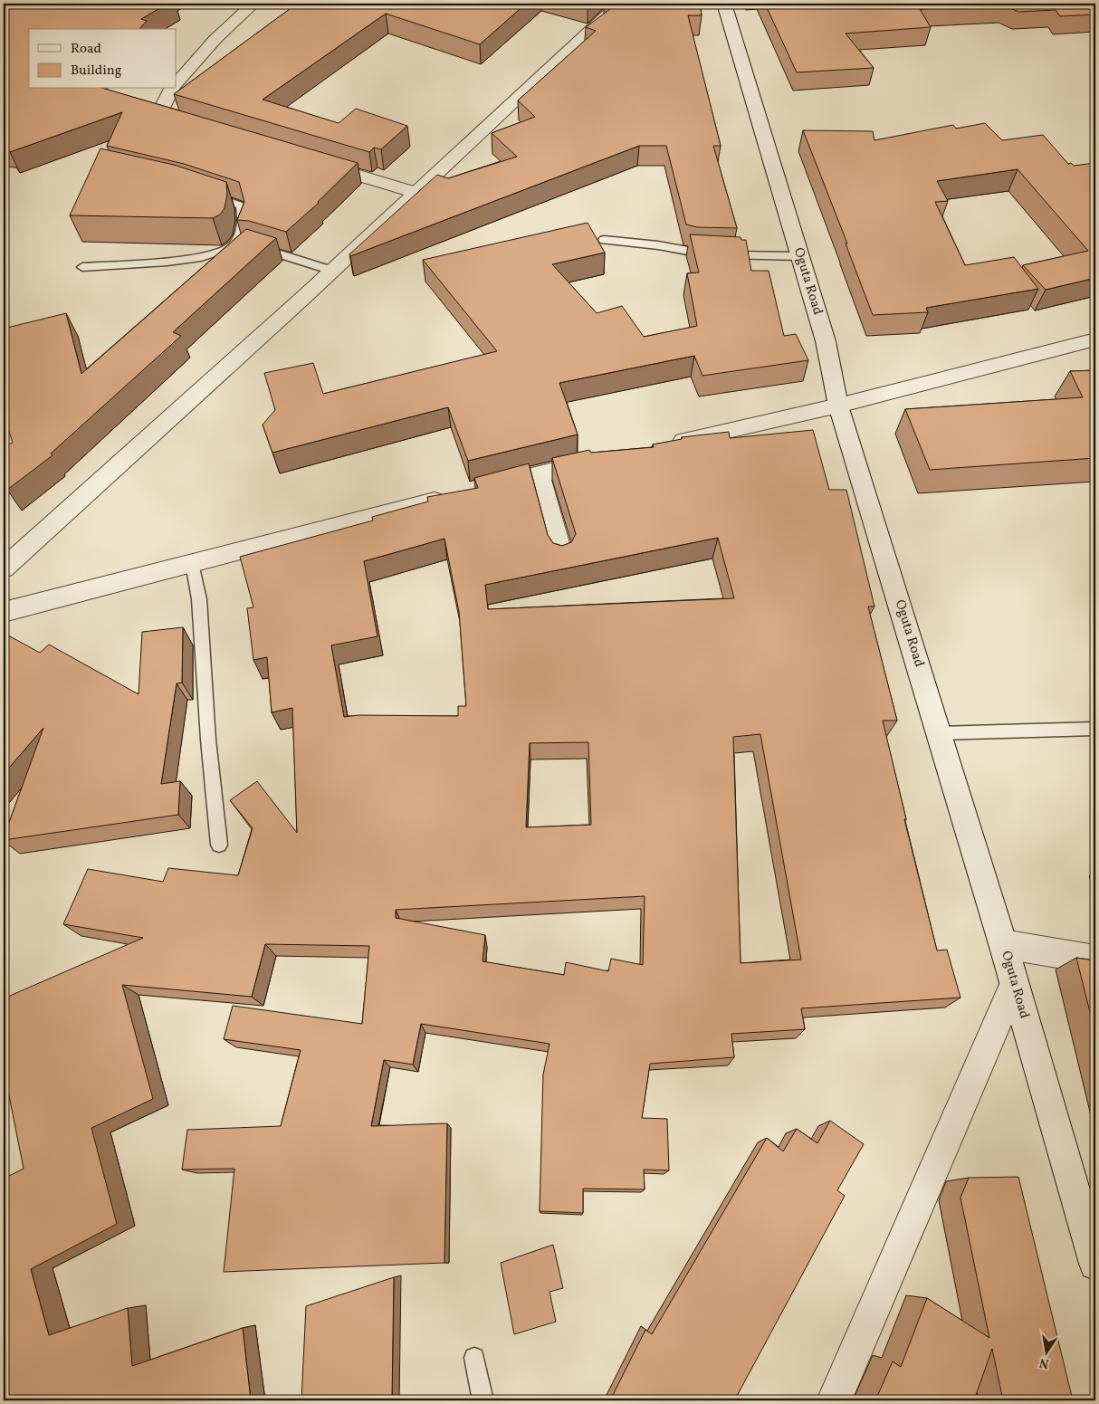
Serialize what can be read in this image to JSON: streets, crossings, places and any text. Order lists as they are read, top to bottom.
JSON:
{
  "streets": {
    "street": ["Oguta Road"]
  },
  "legend": ["Road", "Building"],
  "north": "bottom"
}
